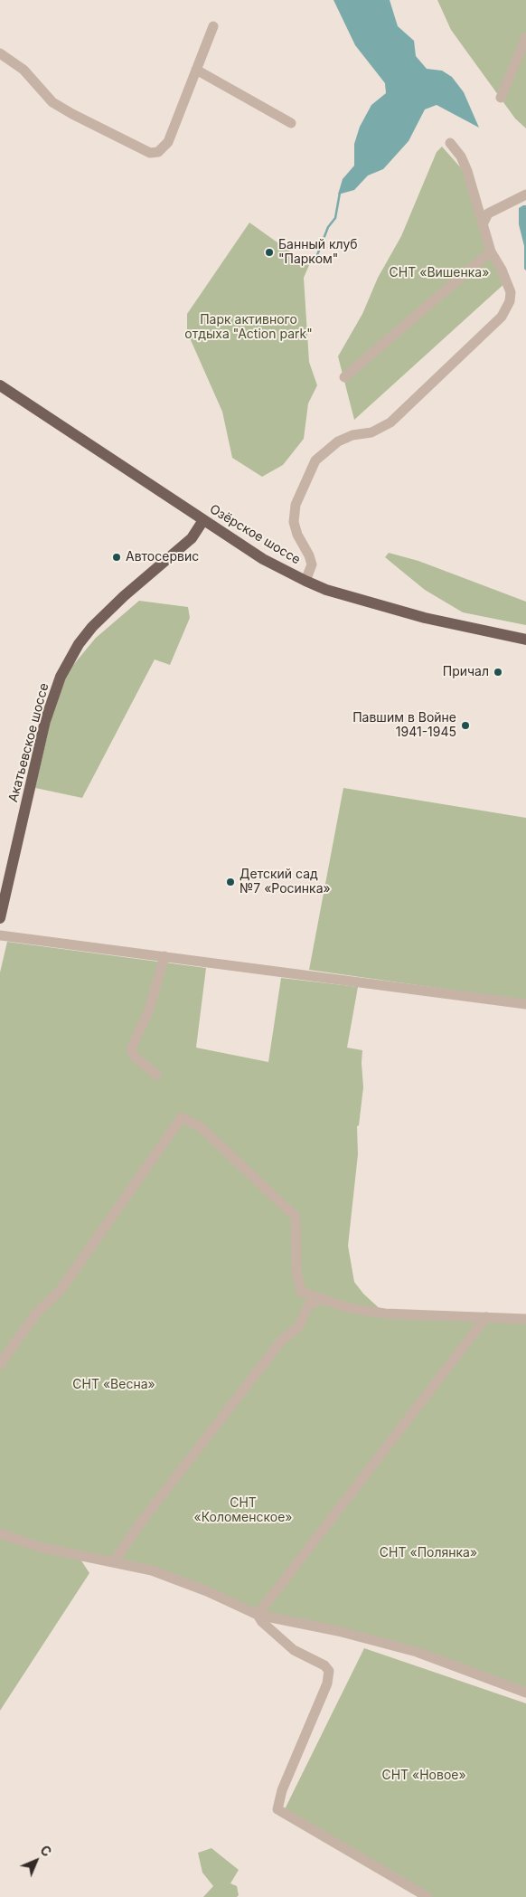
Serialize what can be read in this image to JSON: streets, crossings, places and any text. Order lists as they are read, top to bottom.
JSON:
{
  "streets": {
    "main road": ["Озёрское шоссе", "Акатьевское шоссе"]
  },
  "crossings": [
    ["Озёрское шоссе", "Акатьевское шоссе"]
  ],
  "parks": [
    "СНТ «Вишенка»",
    "Парк активного отдыха \"Action park\"",
    "СНТ «Весна»",
    "СНТ «Коломенское»",
    "СНТ «Полянка»",
    "СНТ «Новое»"
  ],
  "places": [
    "Банный клуб \"Парком\"",
    "Автосервис",
    "Причал",
    "Павшим в Войне 1941-1945",
    "Детский сад №7 «Росинка»"
  ],
  "north": "top right"
}
